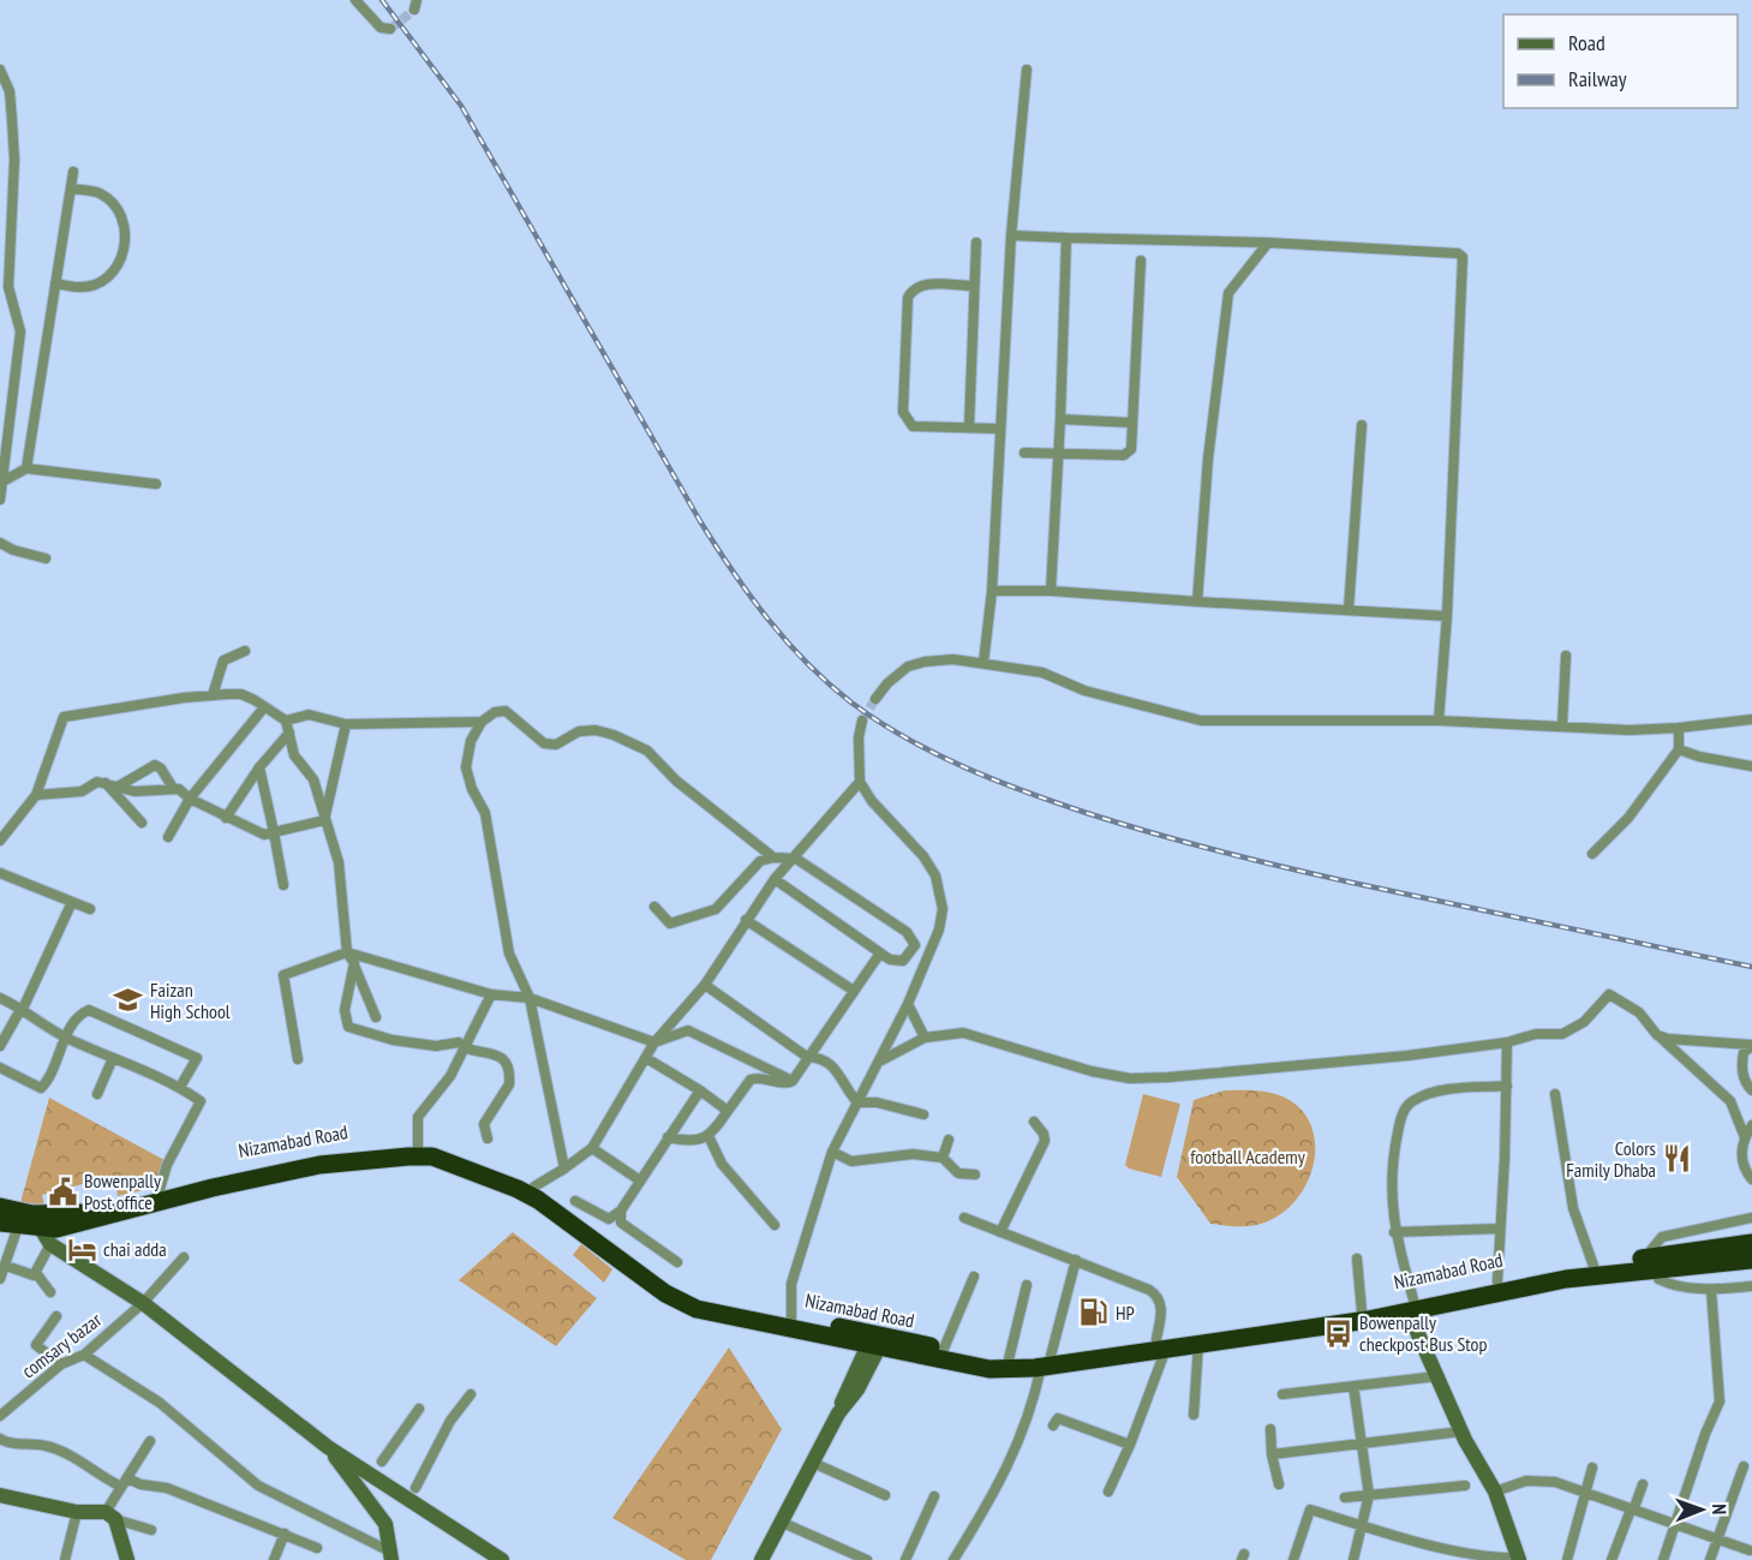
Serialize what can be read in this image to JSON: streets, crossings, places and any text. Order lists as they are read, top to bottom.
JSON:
{
  "streets": {
    "highway": ["Nizamabad Road"],
    "street": ["comsary bazar"]
  },
  "parks": ["football Academy"],
  "places": {
    "school or university": ["Faizan High School"],
    "restaurant": ["Colors Family Dhaba"],
    "public building": ["Bowenpally Post office"],
    "hotel": ["chai adda"],
    "fuel station": ["HP"],
    "bus stop": ["Bowenpally checkpost Bus Stop"]
  },
  "legend": ["Road", "Railway"],
  "north": "right"
}
